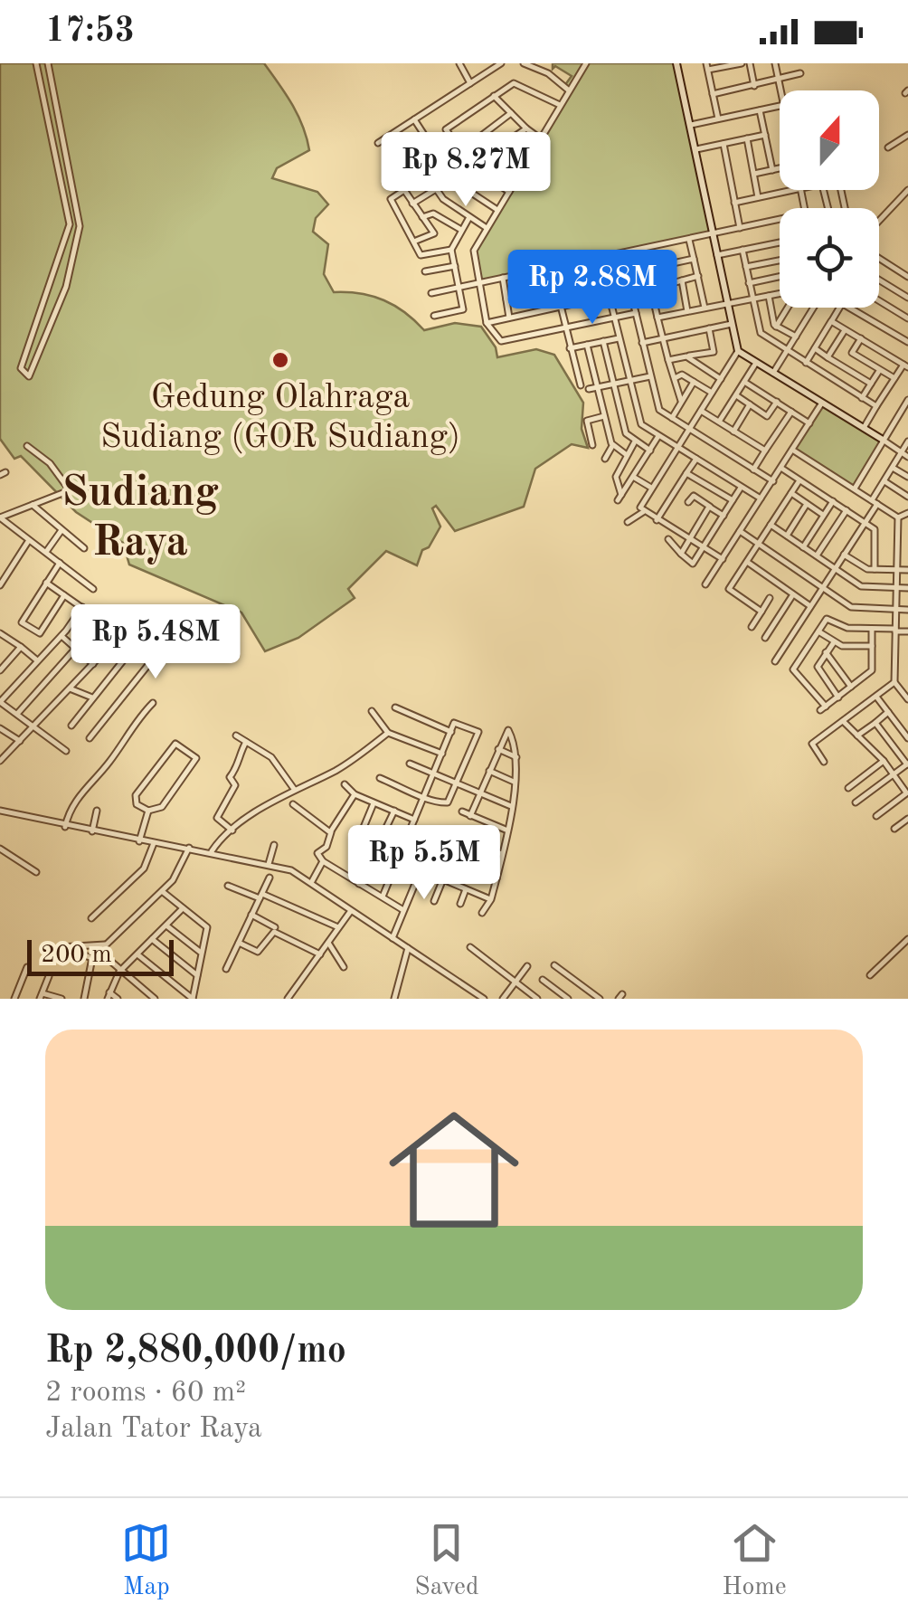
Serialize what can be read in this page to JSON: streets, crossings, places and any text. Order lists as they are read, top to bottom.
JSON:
{
  "districts": ["Sudiang Raya"],
  "places": ["Gedung Olahraga Sudiang (GOR Sudiang)"],
  "scale_bar": "200 m",
  "north": "top",
  "page": {
    "status": "17:53",
    "price": [
      "Rp 8.27M",
      "Rp 2.88M",
      "Rp 5.48M",
      "Rp 5.5M"
    ],
    "scale": "200 m",
    "list": [
      {
        "name": "Rp 2,880,000/mo",
        "note": "2 rooms · 60 m² · Jalan Tator Raya"
      }
    ],
    "tabs": ["Map", "Saved", "Home"]
  }
}
